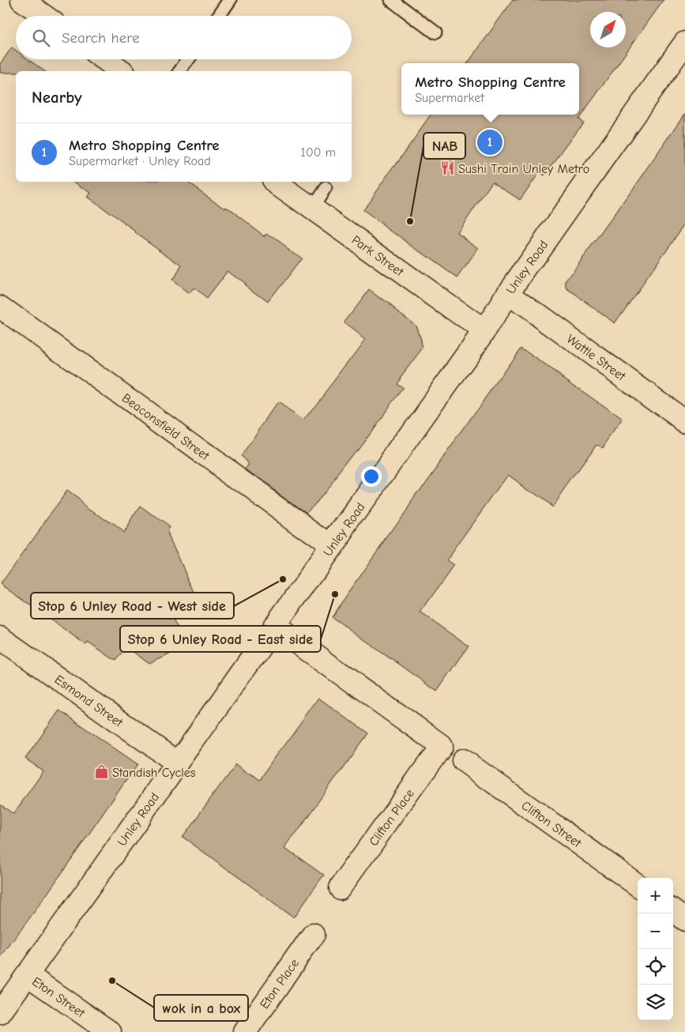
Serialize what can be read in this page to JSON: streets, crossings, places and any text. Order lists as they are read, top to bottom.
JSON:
{
  "streets": {
    "street": [
      "Park Street",
      "Unley Road",
      "Wattle Street",
      "Beaconsfield Street",
      "Esmond Street",
      "Clifton Place",
      "Clifton Street",
      "Eton Place",
      "Eton Street"
    ]
  },
  "crossings": [
    ["Park Street", "Unley Road"],
    ["Unley Road", "Wattle Street"],
    ["Unley Road", "Beaconsfield Street"],
    ["Unley Road", "Esmond Street"],
    ["Unley Road", "Clifton Place"],
    ["Unley Road", "Eton Street"]
  ],
  "places": {
    "restaurant": ["Sushi Train Unley Metro"],
    "other": [
      "NAB",
      "Stop 6 Unley Road - West side",
      "Stop 6 Unley Road - East side",
      "wok in a box"
    ],
    "shop": ["Standish Cycles"]
  },
  "north": "top right",
  "page": {
    "search": "Search here",
    "popup": ["Metro Shopping Centre", "Supermarket"],
    "heading": "Nearby",
    "list": [
      {
        "mark": "1",
        "name": "Metro Shopping Centre",
        "note": "Supermarket · Unley Road",
        "value": "100 m"
      }
    ],
    "pins": "1",
    "map_buttons": ["+", "−"]
  }
}
